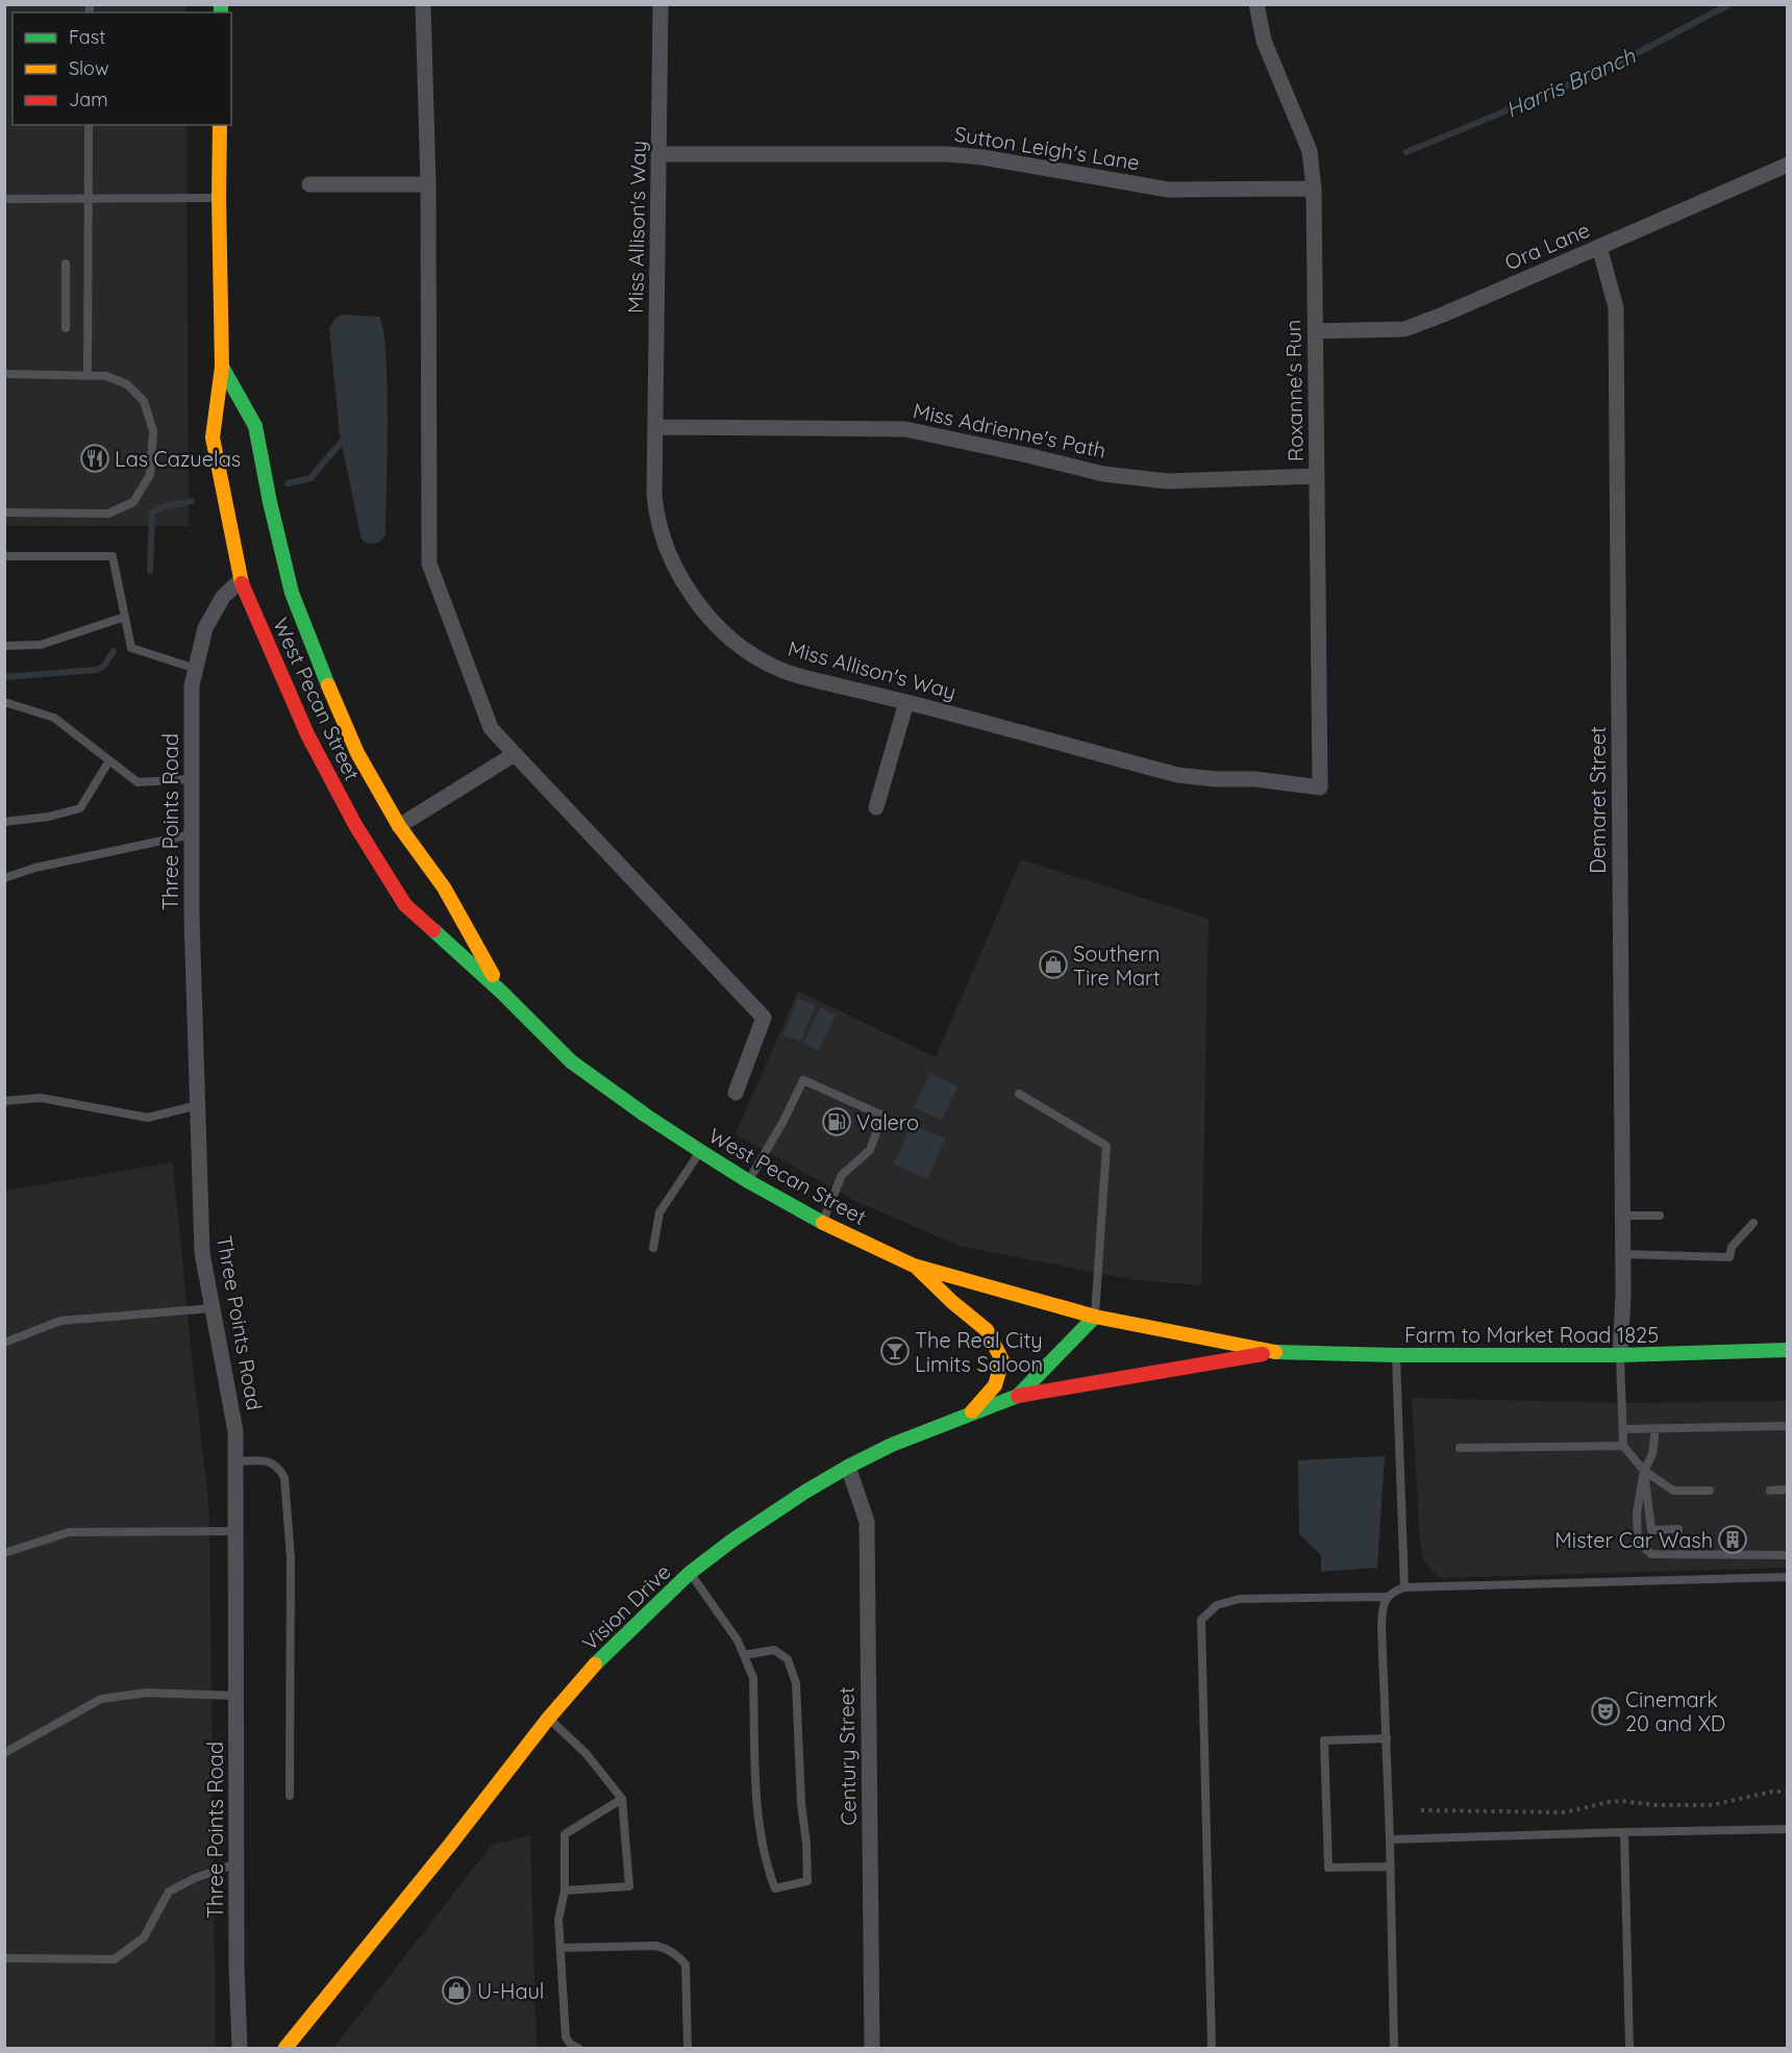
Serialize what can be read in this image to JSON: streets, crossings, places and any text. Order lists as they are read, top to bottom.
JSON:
{
  "streets": {
    "main road": ["West Pecan Street", "Farm to Market Road 1825", "Vision Drive"],
    "street": [
      "Sutton Leigh's Lane",
      "Miss Allison's Way",
      "Ora Lane",
      "Roxanne's Run",
      "Miss Adrienne's Path",
      "Demaret Street",
      "Three Points Road",
      "Century Street"
    ]
  },
  "crossings": [
    ["Sutton Leigh's Lane", "Miss Allison's Way"],
    ["Sutton Leigh's Lane", "Roxanne's Run"],
    ["Miss Allison's Way", "Roxanne's Run"],
    ["Miss Allison's Way", "Miss Adrienne's Path"],
    ["Ora Lane", "Roxanne's Run"],
    ["Ora Lane", "Demaret Street"],
    ["Roxanne's Run", "Miss Adrienne's Path"],
    ["West Pecan Street", "Three Points Road"],
    ["West Pecan Street", "Farm to Market Road 1825"],
    ["West Pecan Street", "Vision Drive"],
    ["Demaret Street", "Farm to Market Road 1825"],
    ["Vision Drive", "Century Street"]
  ],
  "water": ["Harris Branch"],
  "places": {
    "restaurant": ["Las Cazuelas"],
    "shop": ["Southern Tire Mart", "U-Haul"],
    "fuel station": ["Valero"],
    "bar": ["The Real City Limits Saloon"],
    "building": ["Mister Car Wash"],
    "theatre": ["Cinemark 20 and XD"]
  },
  "legend": ["Fast", "Slow", "Jam"]
}
